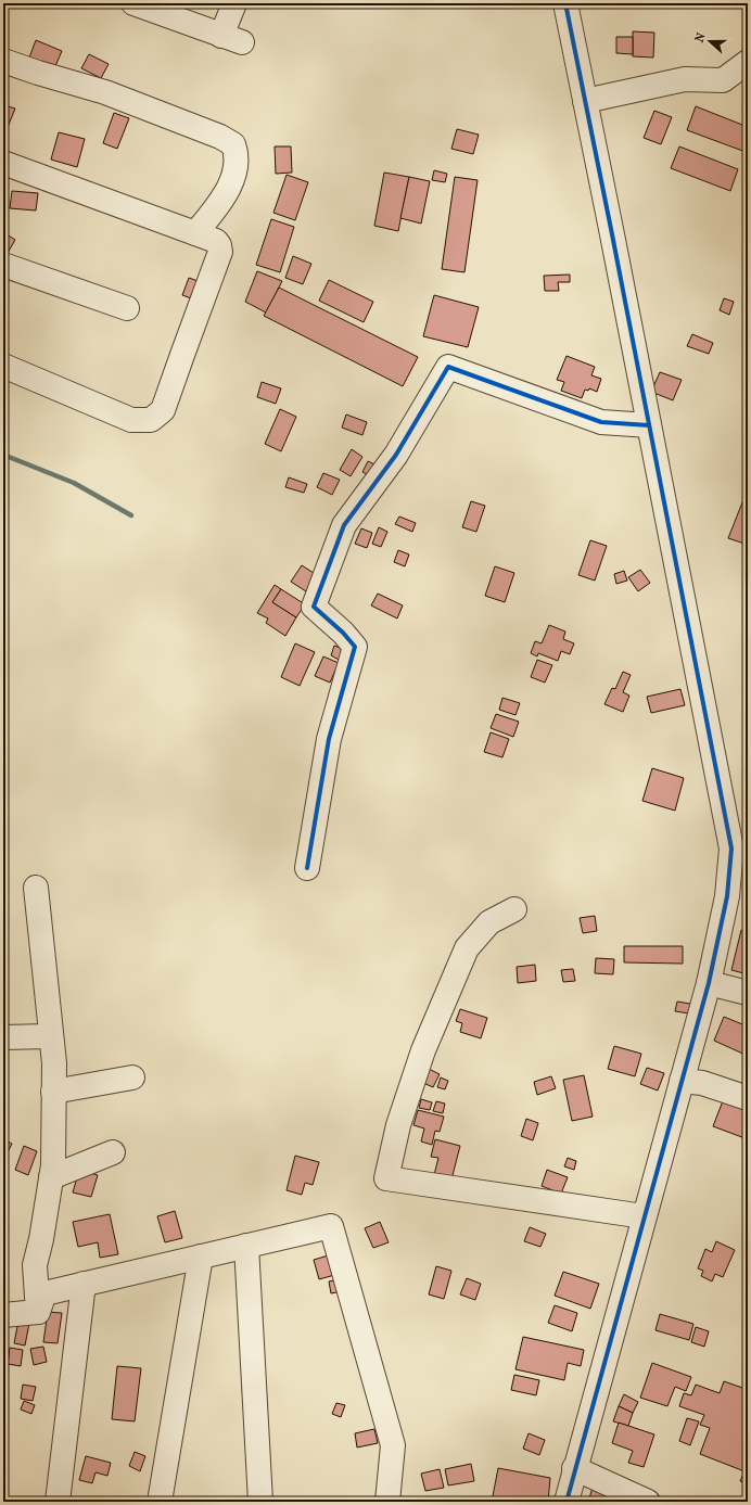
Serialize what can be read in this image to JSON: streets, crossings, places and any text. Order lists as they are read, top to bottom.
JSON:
{
  "north": "left"
}
